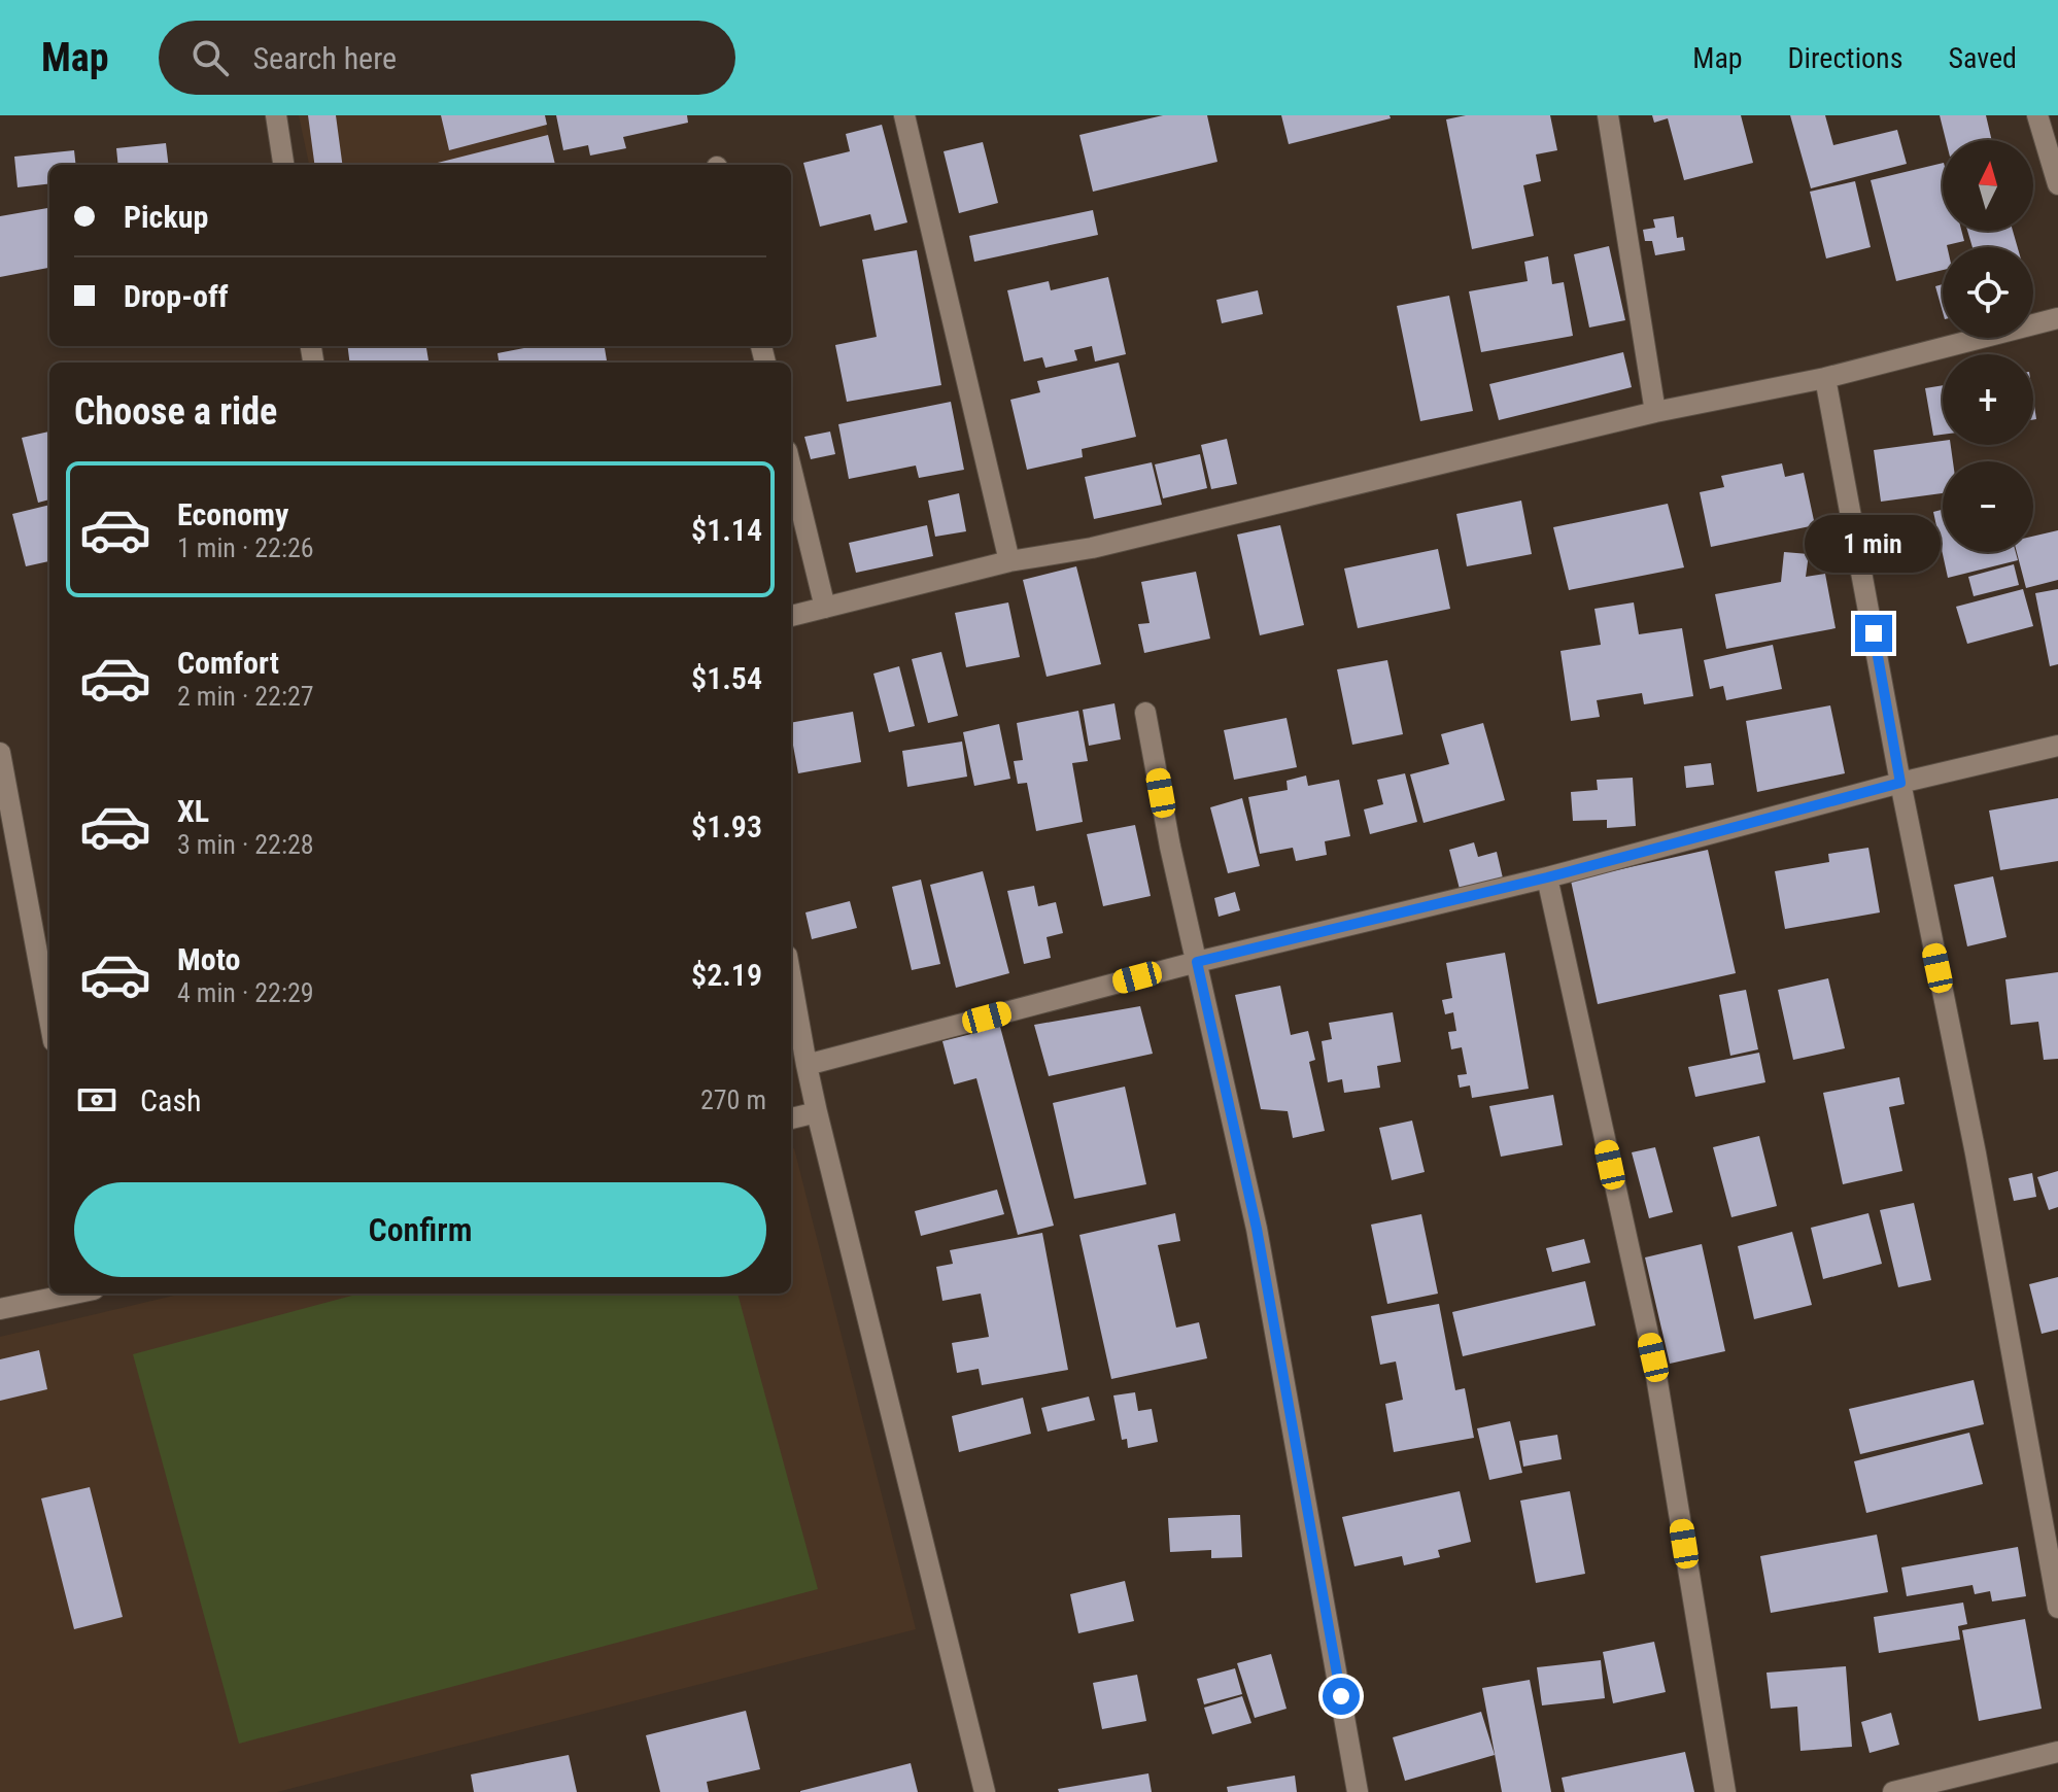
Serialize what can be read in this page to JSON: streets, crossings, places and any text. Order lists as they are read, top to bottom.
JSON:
{
  "north": "top",
  "page": {
    "header": "Map",
    "search": "Search here",
    "nav": ["Map", "Directions", "Saved"],
    "map_buttons": ["+", "−"],
    "banner": ["Pickup", "Drop-off"],
    "heading": "Choose a ride",
    "list": [
      {
        "name": "Economy",
        "note": "1 min · 22:26",
        "value": "$1.14"
      },
      {
        "name": "Comfort",
        "note": "2 min · 22:27",
        "value": "$1.54"
      },
      {
        "name": "XL",
        "note": "3 min · 22:28",
        "value": "$1.93"
      },
      {
        "name": "Moto",
        "note": "4 min · 22:29",
        "value": "$2.19"
      }
    ],
    "bubble": "1 min",
    "pay": ["Cash", "270 m"],
    "buttons": "Confirm"
  }
}
